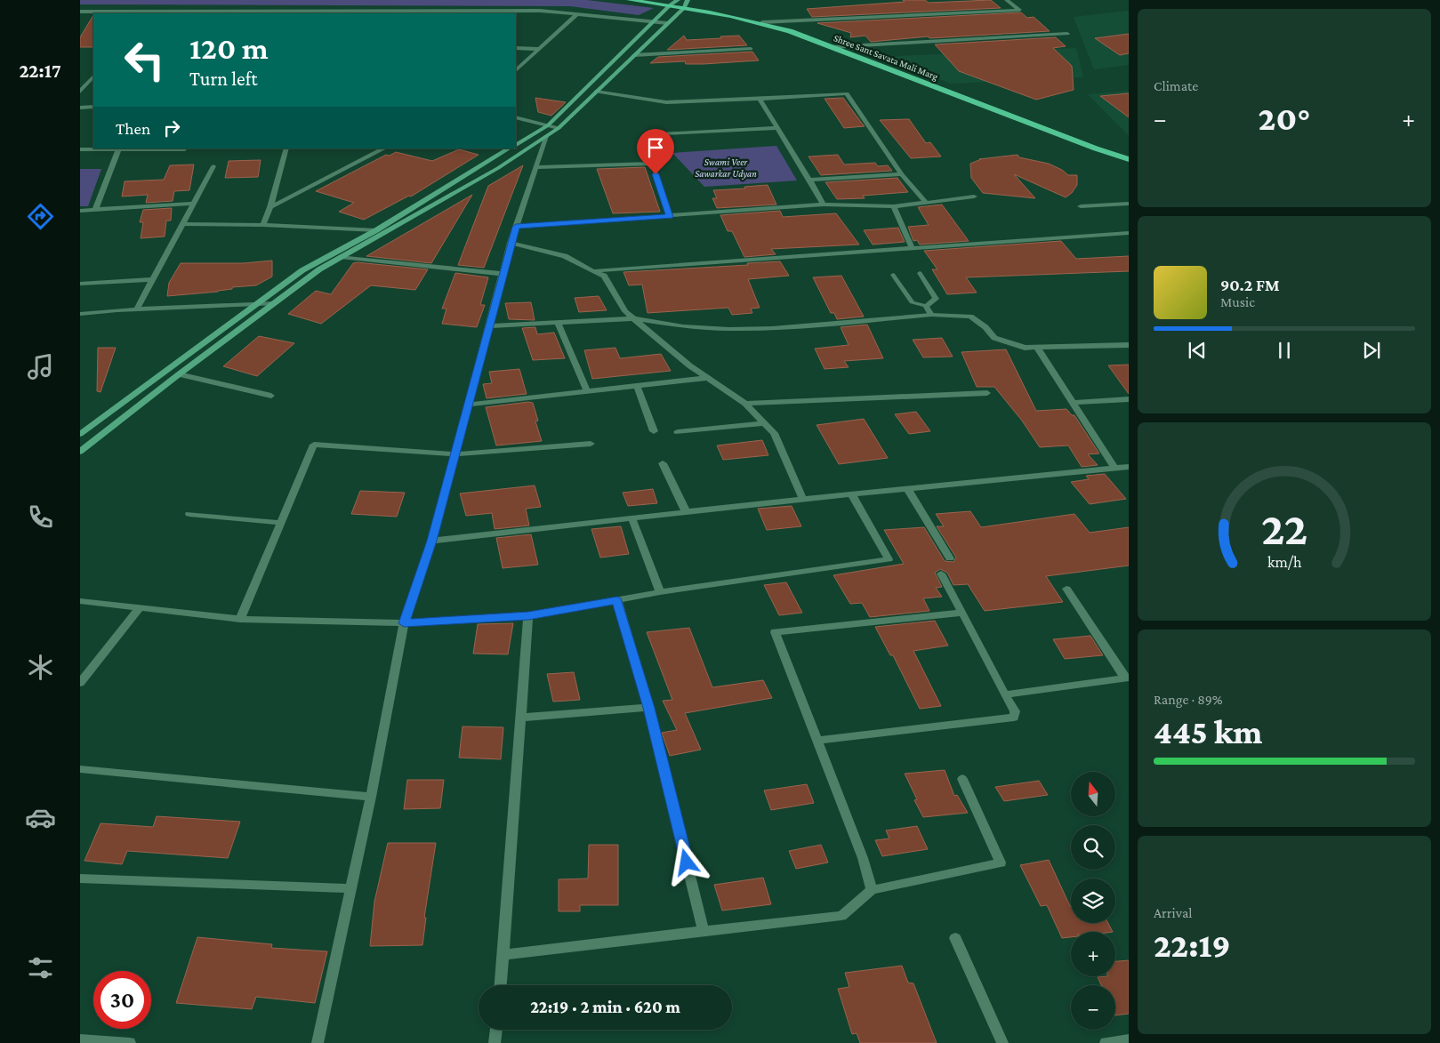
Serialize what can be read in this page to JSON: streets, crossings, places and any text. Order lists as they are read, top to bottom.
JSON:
{
  "streets": {
    "main road": ["Shree Sant Savata Mali Marg"]
  },
  "parks": ["Swami Veer Sawarkar Udyan"],
  "north": "top",
  "page": {
    "tabs": "22:17",
    "tile": [
      "Climate",
      ["Range · 89%", "445 km"],
      ["Arrival", "22:19"]
    ],
    "turn": ["120 m", "Turn left"],
    "heat": ["−", "20°", "+"],
    "then": "Then",
    "song": ["90.2 FM", "Music"],
    "map_buttons": ["+", "−"],
    "limit": "30",
    "trip": "22:19 · 2 min · 620 m",
    "gauge": ["22", "km/h"]
  }
}
